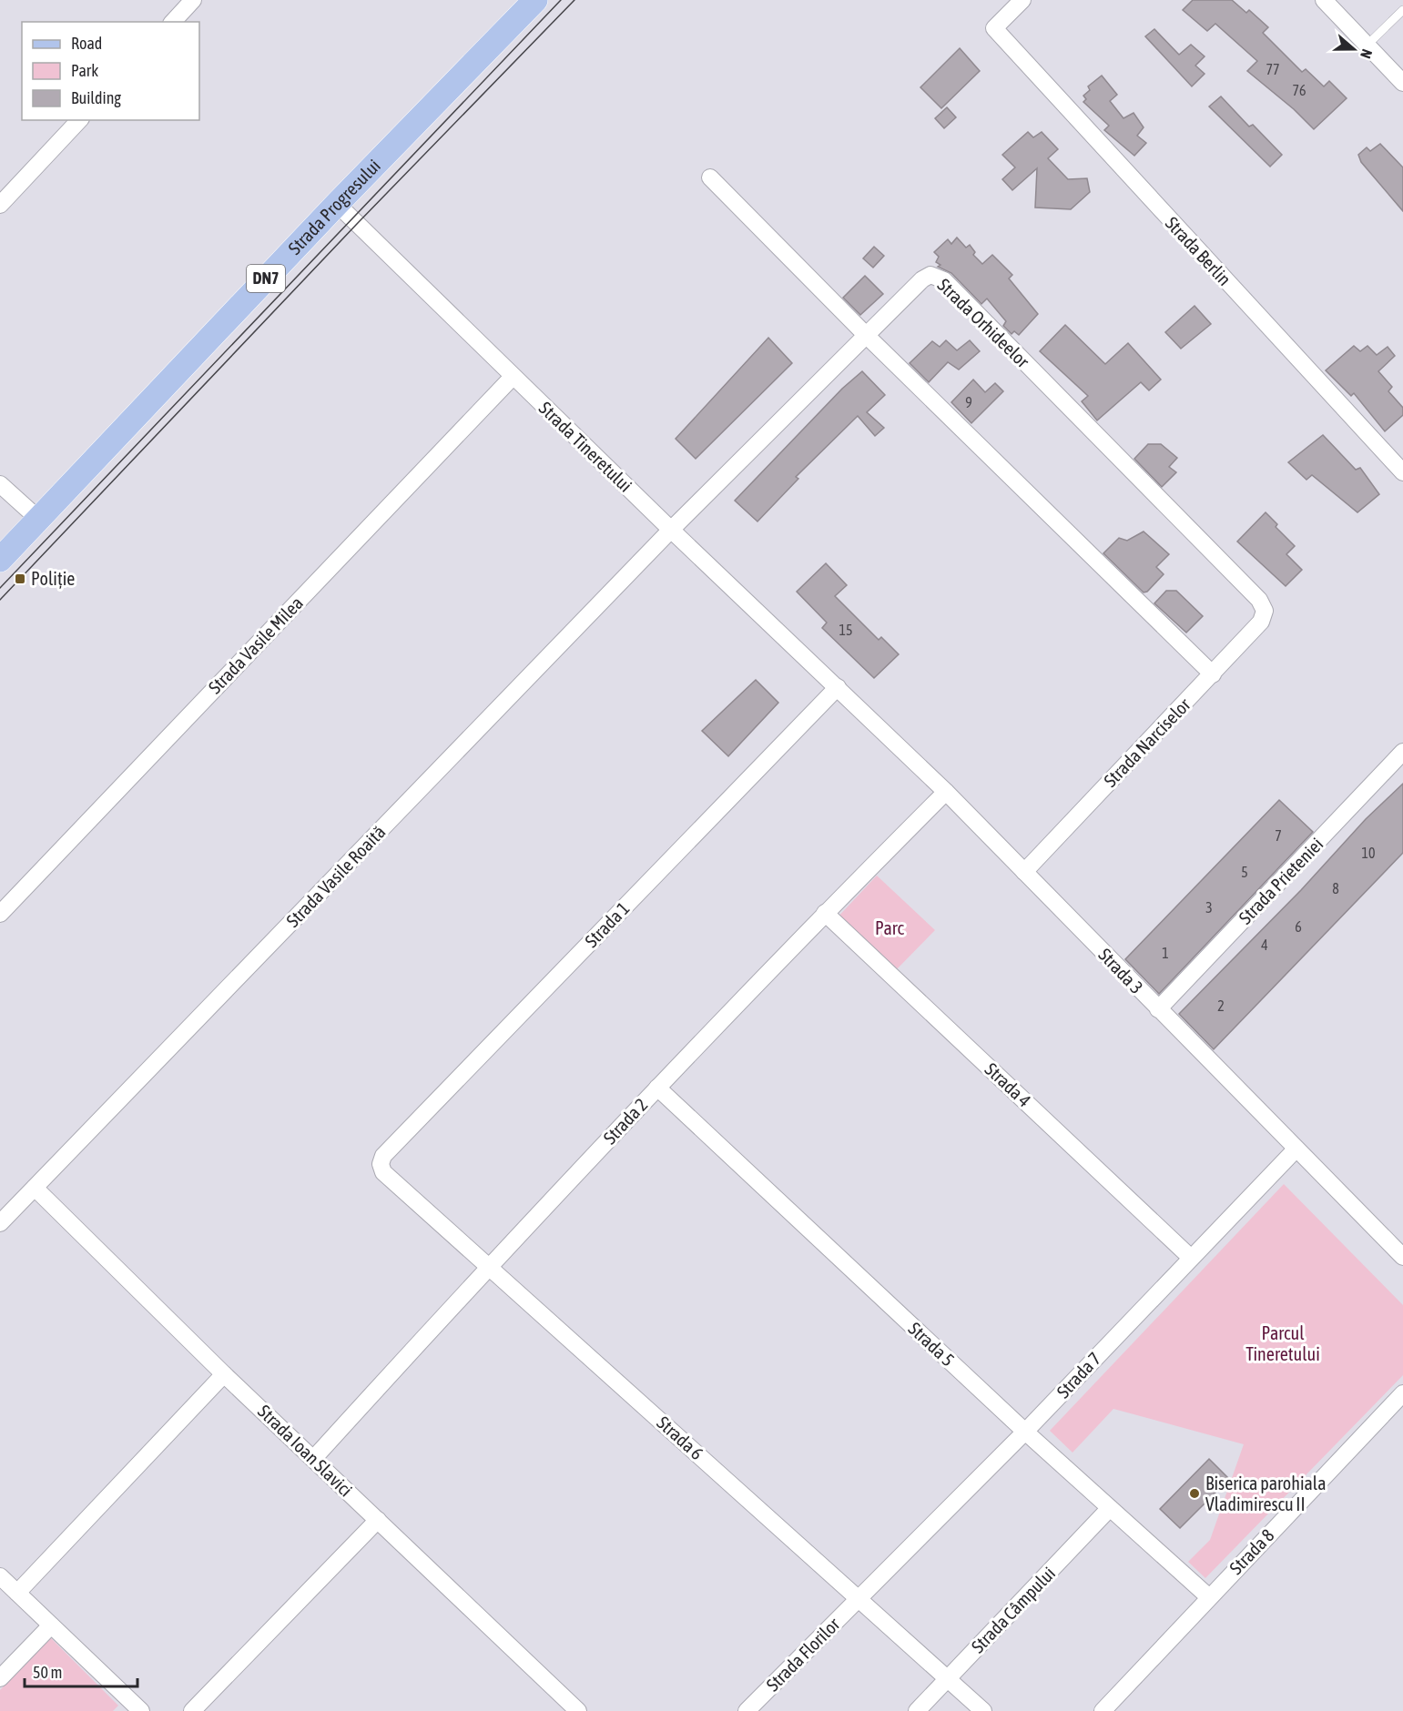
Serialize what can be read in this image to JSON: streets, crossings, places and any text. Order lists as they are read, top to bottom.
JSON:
{
  "streets": {
    "main road": ["Strada Progresului", "DN7"],
    "street": [
      "Strada Berlin",
      "Strada Orhideelor",
      "Strada Tineretului",
      "Strada Vasile Milea",
      "Strada Narciselor",
      "Strada Vasile Roaită",
      "Strada Prieteniei",
      "Strada 1",
      "Strada 3",
      "Strada 4",
      "Strada 2",
      "Strada 5",
      "Strada 7",
      "Strada 6",
      "Strada Ioan Slavici",
      "Strada 8",
      "Strada Câmpului",
      "Strada Florilor"
    ]
  },
  "crossings": [
    ["Strada Progresului", "Strada Tineretului"],
    ["Strada Orhideelor", "Strada Tineretului"],
    ["Strada Orhideelor", "Strada Narciselor"],
    ["Strada Orhideelor", "Strada Vasile Roaită"],
    ["Strada Tineretului", "Strada Vasile Milea"],
    ["Strada Tineretului", "Strada Vasile Roaită"],
    ["Strada Tineretului", "Strada 1"],
    ["Strada Tineretului", "Strada 3"],
    ["Strada Narciselor", "Strada 3"],
    ["Strada Vasile Roaită", "Strada Ioan Slavici"],
    ["Strada Prieteniei", "Strada 3"],
    ["Strada 1", "Strada 3"],
    ["Strada 1", "Strada 6"],
    ["Strada 3", "Strada 2"],
    ["Strada 3", "Strada 7"],
    ["Strada 4", "Strada 2"],
    ["Strada 4", "Strada 7"],
    ["Strada 2", "Strada 5"],
    ["Strada 2", "Strada 6"],
    ["Strada 2", "Strada Ioan Slavici"],
    ["Strada 5", "Strada 7"],
    ["Strada 5", "Strada 8"],
    ["Strada 5", "Strada Câmpului"],
    ["Strada 7", "Strada 6"],
    ["Strada 7", "Strada Florilor"],
    ["Strada 6", "Strada Câmpului"],
    ["Strada 6", "Strada Florilor"]
  ],
  "parks": ["Parc", "Parcul Tineretului"],
  "places": {
    "transit": ["Poliție"],
    "other": ["Biserica parohiala Vladimirescu II"]
  },
  "house_numbers": [
    "77",
    "76",
    "9",
    "15",
    "7",
    "10",
    "5",
    "8",
    "3",
    "6",
    "4",
    "1",
    "2"
  ],
  "legend": ["Road", "Park", "Building"],
  "scale_bar": "50 m",
  "north": "right"
}
